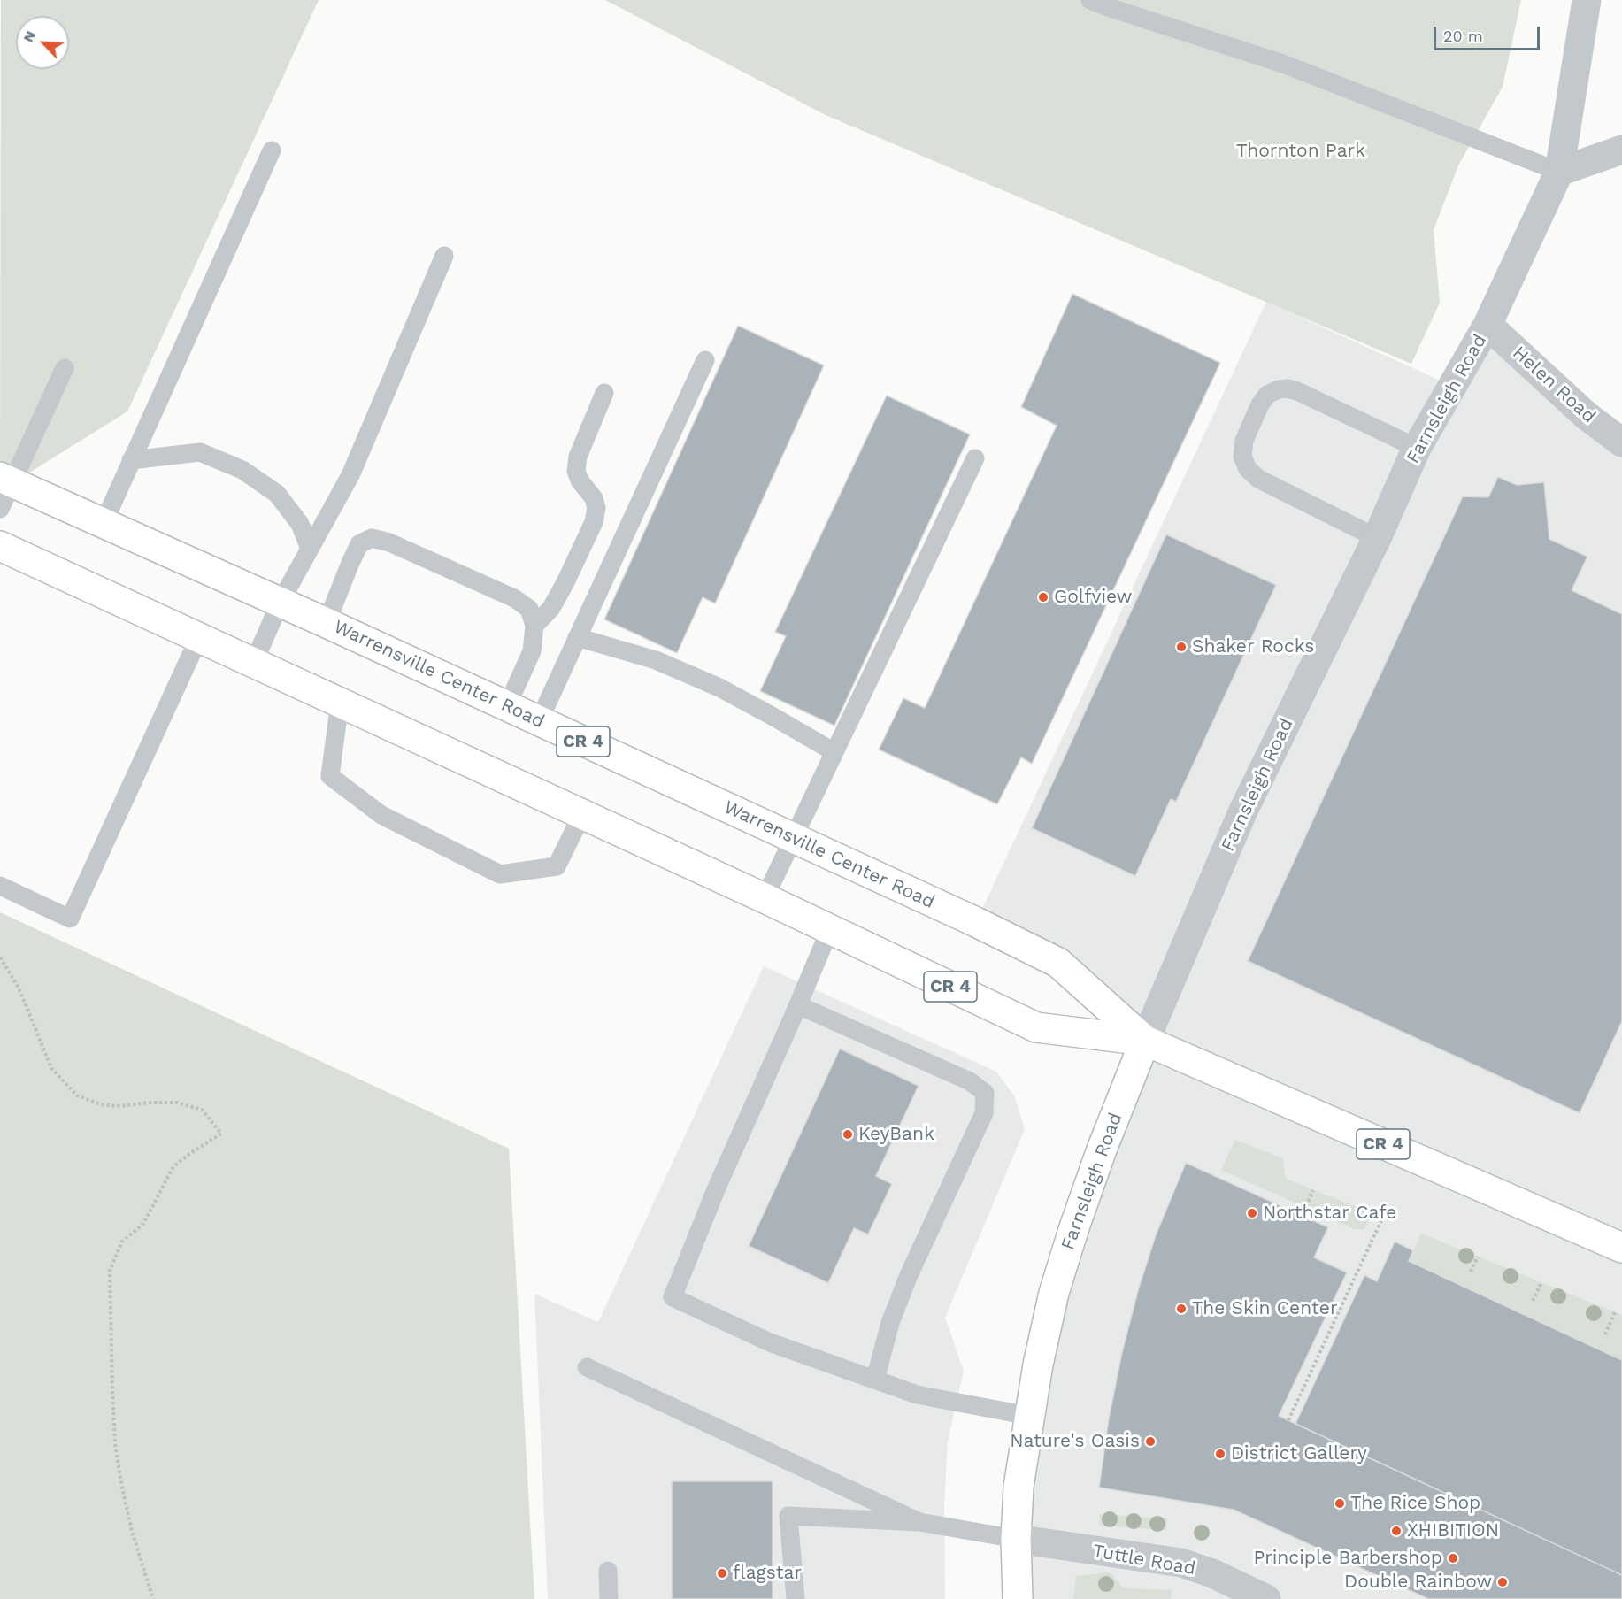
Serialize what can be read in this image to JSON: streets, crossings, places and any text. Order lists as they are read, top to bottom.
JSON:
{
  "streets": {
    "main road": ["Farnsleigh Road", "Warrensville Center Road", "CR 4"],
    "street": ["Helen Road", "Tuttle Road"]
  },
  "crossings": [
    ["Helen Road", "Farnsleigh Road"],
    ["Farnsleigh Road", "Warrensville Center Road"],
    ["Farnsleigh Road", "Tuttle Road"]
  ],
  "parks": ["Thornton Park"],
  "places": [
    "Golfview",
    "Shaker Rocks",
    "KeyBank",
    "Northstar Cafe",
    "The Skin Center",
    "Nature's Oasis",
    "District Gallery",
    "The Rice Shop",
    "XHIBITION",
    "Principle Barbershop",
    "flagstar",
    "Double Rainbow"
  ],
  "scale_bar": "20 m",
  "north": "top left"
}
